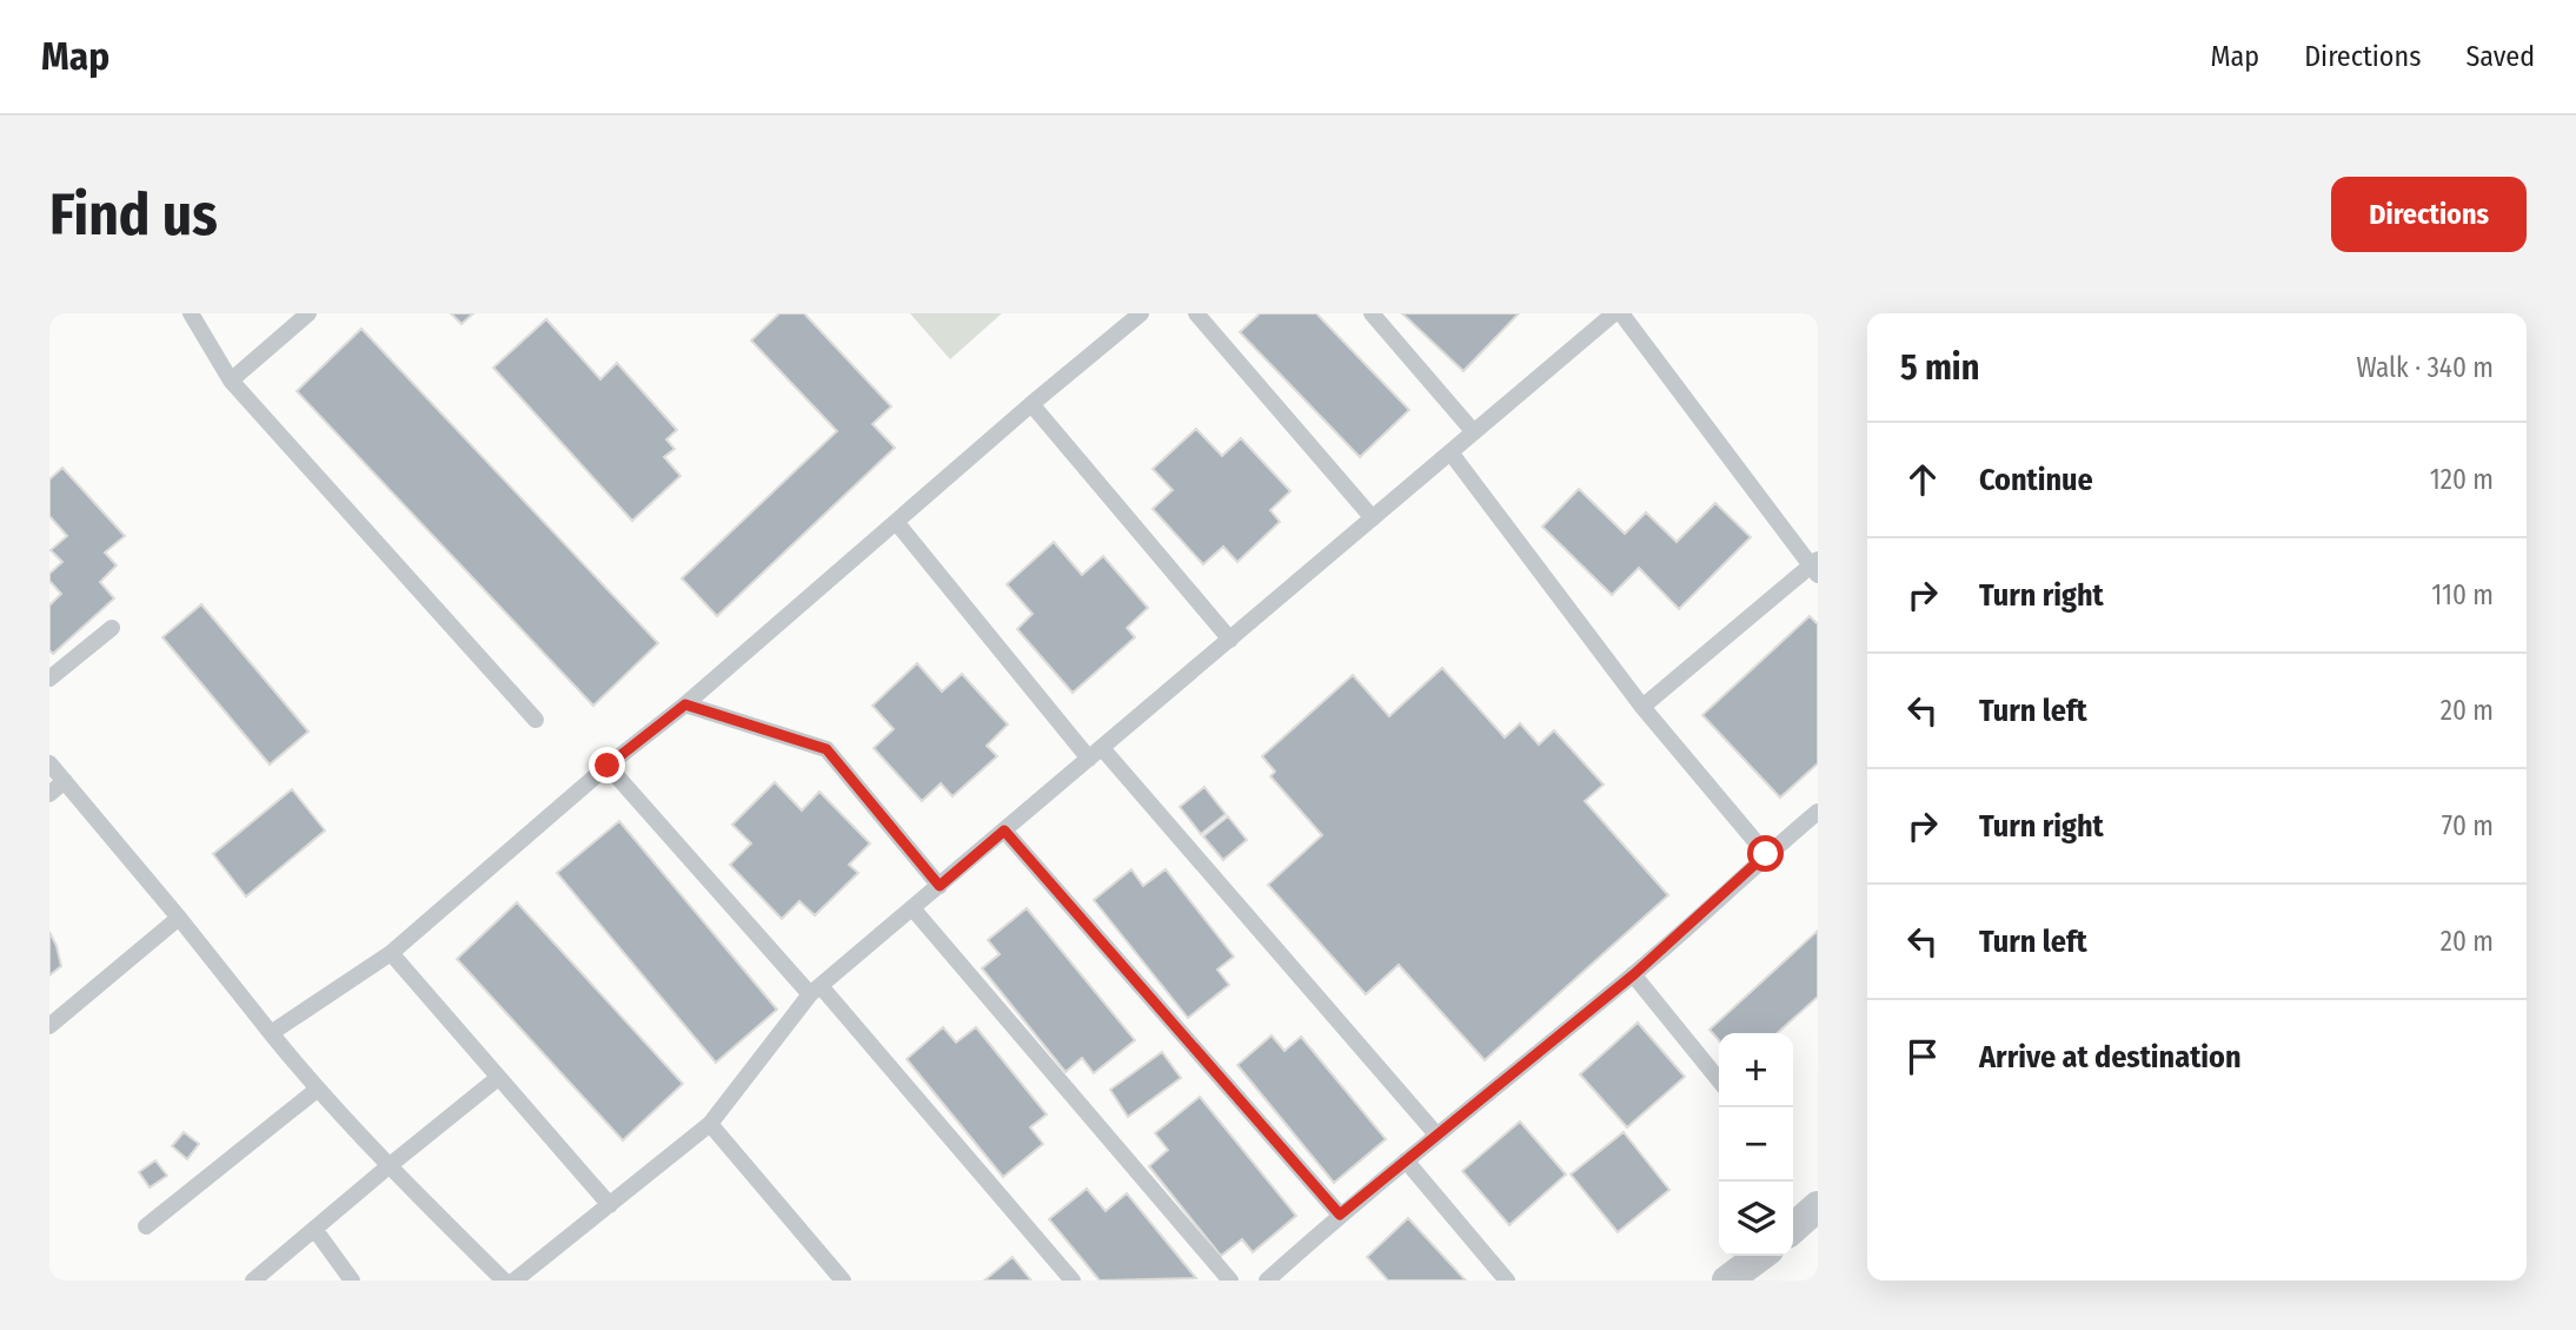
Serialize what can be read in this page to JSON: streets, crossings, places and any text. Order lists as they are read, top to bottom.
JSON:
{
  "page": {
    "header": "Map",
    "nav": ["Map", "Directions", "Saved"],
    "buttons": "Directions",
    "title": "Find us",
    "heading": ["5 min", "Walk · 340 m"],
    "list": [
      ["Continue", "120 m"],
      ["Turn right", "110 m"],
      ["Turn left", "20 m"],
      ["Turn right", "70 m"],
      ["Turn left", "20 m"],
      "Arrive at destination"
    ],
    "map_buttons": ["+", "−"]
  }
}
